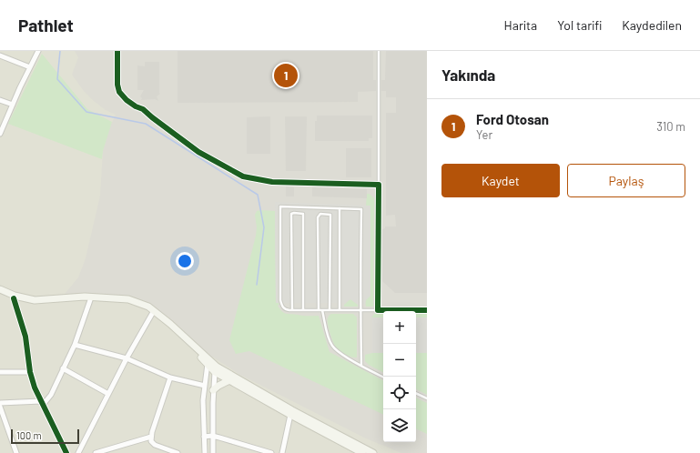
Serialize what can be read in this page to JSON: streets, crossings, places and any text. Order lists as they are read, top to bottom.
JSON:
{
  "scale_bar": "100 m",
  "page": {
    "header": "Pathlet",
    "nav": ["Harita", "Yol tarifi", "Kaydedilen"],
    "heading": "Yakında",
    "pins": "1",
    "list": [
      {
        "mark": "1",
        "name": "Ford Otosan",
        "note": "Yer",
        "value": "310 m"
      }
    ],
    "buttons": ["Kaydet", "Paylaş"],
    "map_buttons": ["+", "−"],
    "scale": "100 m"
  }
}
